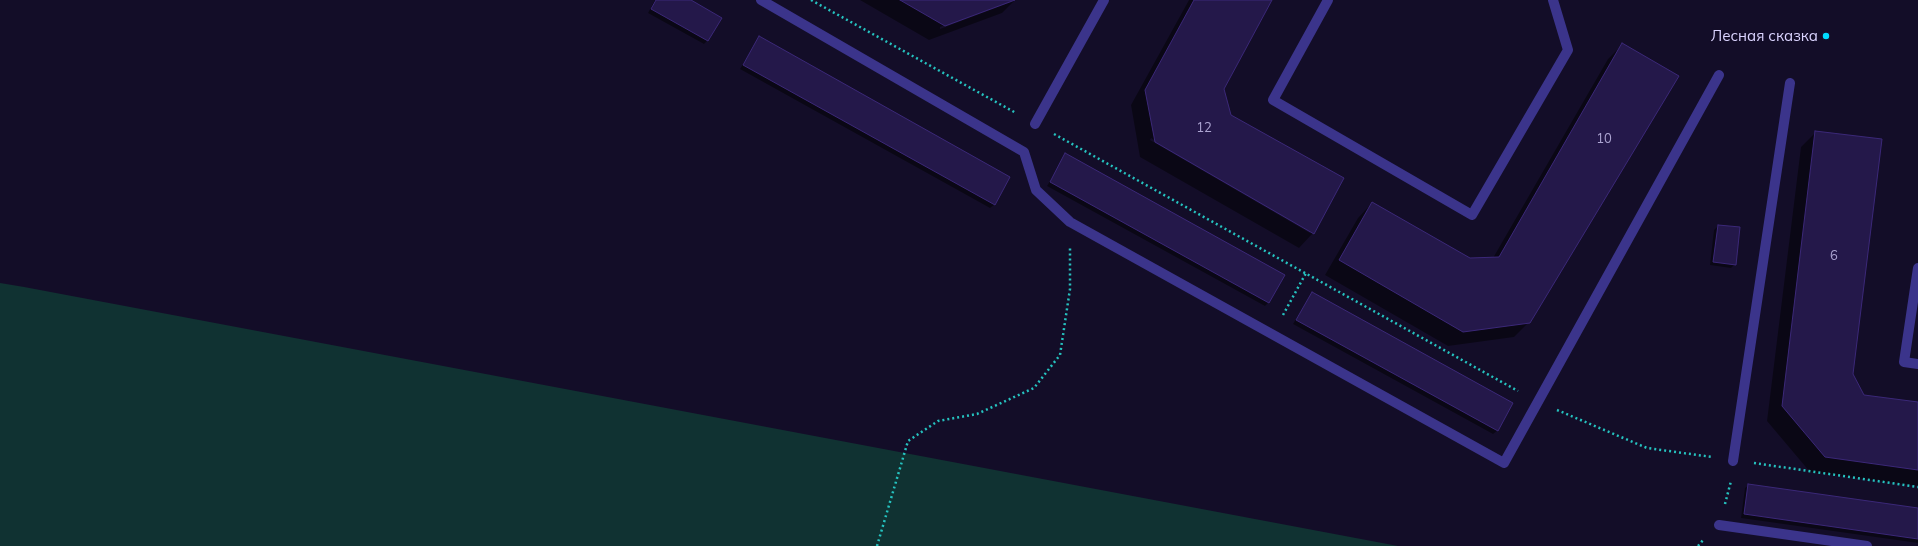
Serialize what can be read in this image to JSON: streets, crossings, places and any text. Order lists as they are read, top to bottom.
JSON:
{
  "places": ["Лесная сказка"],
  "house_numbers": ["12", "10", "6"]
}
